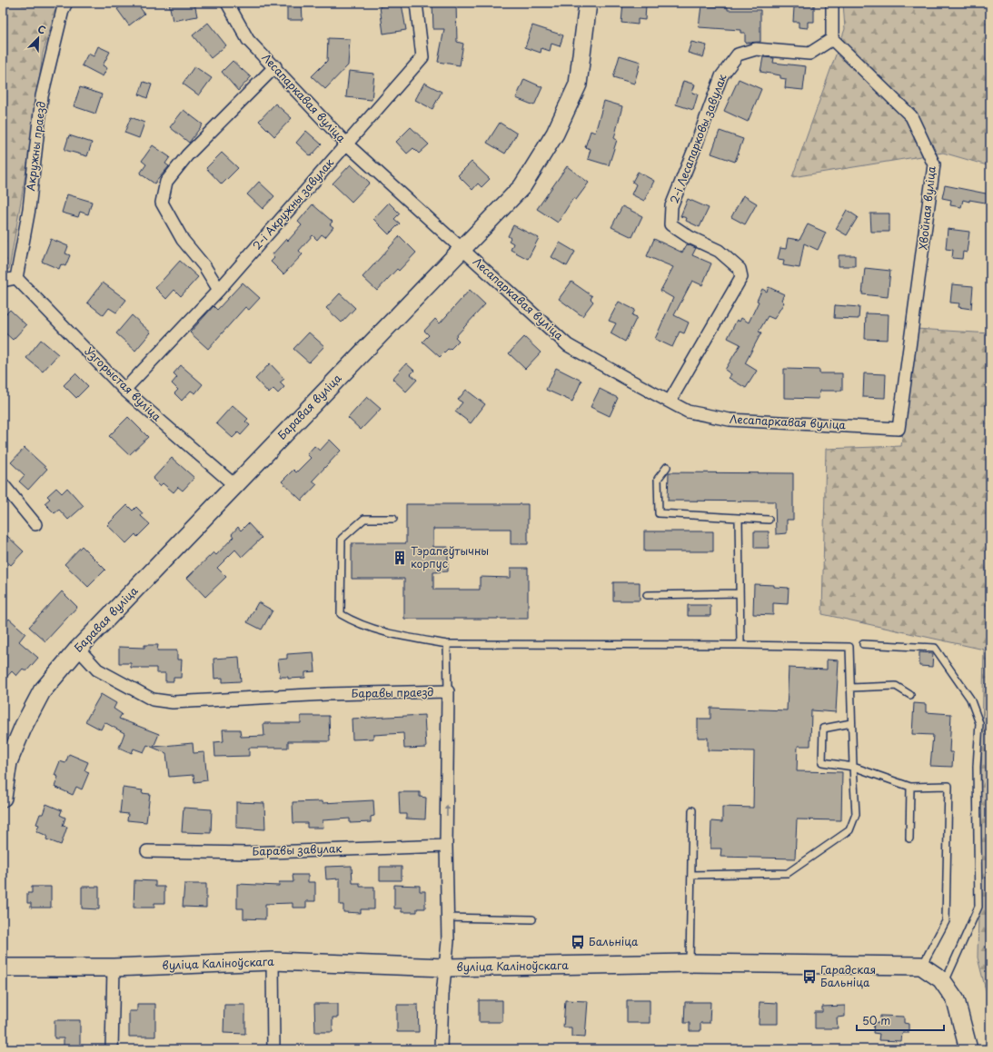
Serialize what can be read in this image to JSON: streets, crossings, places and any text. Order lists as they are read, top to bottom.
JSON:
{
  "streets": {
    "street": [
      "Лесапаркавая вуліца",
      "2-і Лесапарковы завулак",
      "Акружны праезд",
      "2-і Акружны завулак",
      "Хвойная вуліца",
      "Узгорыстая вуліца",
      "Баравая вуліца",
      "Баравы праезд",
      "Баравы завулак",
      "вуліца Каліноўскага"
    ]
  },
  "crossings": [
    ["Лесапаркавая вуліца", "2-і Лесапарковы завулак"],
    ["Лесапаркавая вуліца", "2-і Акружны завулак"],
    ["Лесапаркавая вуліца", "Хвойная вуліца"],
    ["Лесапаркавая вуліца", "Баравая вуліца"],
    ["2-і Лесапарковы завулак", "Хвойная вуліца"],
    ["Акружны праезд", "Узгорыстая вуліца"],
    ["2-і Акружны завулак", "Узгорыстая вуліца"],
    ["Узгорыстая вуліца", "Баравая вуліца"],
    ["Баравая вуліца", "Баравы праезд"],
    ["Баравы праезд", "Баравы завулак"],
    ["Баравы праезд", "вуліца Каліноўскага"]
  ],
  "places": {
    "building": ["Тэрапеўтычны корпус"],
    "bus stop": ["Бальніца", "Гарадская Бальніца"]
  },
  "scale_bar": "50 m",
  "north": "top right"
}
